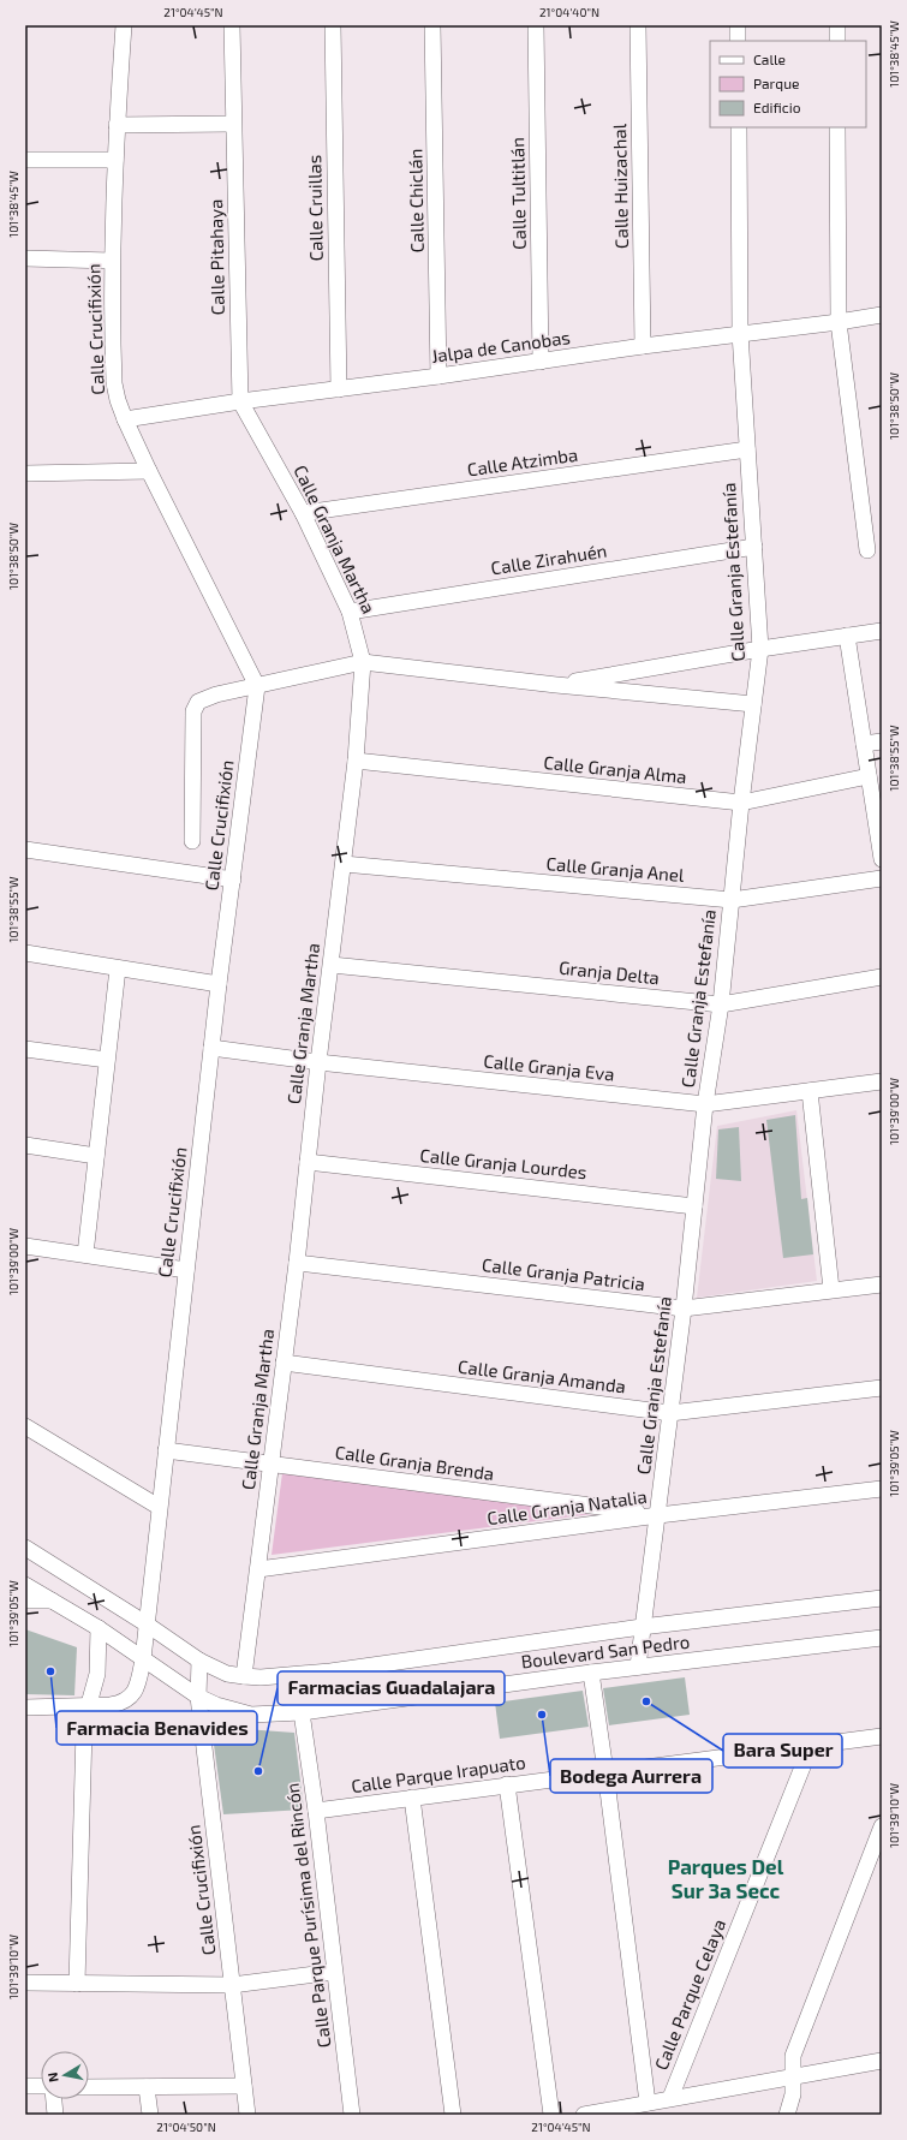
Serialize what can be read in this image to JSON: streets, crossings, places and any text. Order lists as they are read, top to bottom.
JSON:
{
  "streets": {
    "street": [
      "Calle Huizachal",
      "Calle Tultitlán",
      "Calle Chiclán",
      "Calle Cruillas",
      "Calle Pitahaya",
      "Calle Crucifixión",
      "Jalpa de Canobas",
      "Calle Atzimba",
      "Calle Granja Martha",
      "Calle Zirahuén",
      "Calle Granja Estefanía",
      "Calle Granja Alma",
      "Calle Granja Anel",
      "Granja Delta",
      "Calle Granja Eva",
      "Calle Granja Lourdes",
      "Calle Granja Patricia",
      "Calle Granja Amanda",
      "Calle Granja Brenda",
      "Calle Granja Natalia",
      "Boulevard San Pedro",
      "Calle Parque Irapuato",
      "Calle Parque Purísima del Rincón",
      "Calle Parque Celaya"
    ]
  },
  "crossings": [
    ["Calle Huizachal", "Jalpa de Canobas"],
    ["Calle Tultitlán", "Jalpa de Canobas"],
    ["Calle Chiclán", "Jalpa de Canobas"],
    ["Calle Cruillas", "Jalpa de Canobas"],
    ["Calle Pitahaya", "Jalpa de Canobas"],
    ["Calle Pitahaya", "Calle Granja Martha"],
    ["Calle Crucifixión", "Jalpa de Canobas"],
    ["Calle Crucifixión", "Calle Granja Eva"],
    ["Calle Crucifixión", "Calle Granja Brenda"],
    ["Calle Crucifixión", "Boulevard San Pedro"],
    ["Jalpa de Canobas", "Calle Granja Martha"],
    ["Jalpa de Canobas", "Calle Granja Estefanía"],
    ["Calle Atzimba", "Calle Granja Martha"],
    ["Calle Atzimba", "Calle Granja Estefanía"],
    ["Calle Granja Martha", "Calle Zirahuén"],
    ["Calle Granja Martha", "Calle Granja Alma"],
    ["Calle Granja Martha", "Calle Granja Anel"],
    ["Calle Granja Martha", "Granja Delta"],
    ["Calle Granja Martha", "Calle Granja Eva"],
    ["Calle Granja Martha", "Calle Granja Lourdes"],
    ["Calle Granja Martha", "Calle Granja Patricia"],
    ["Calle Granja Martha", "Calle Granja Amanda"],
    ["Calle Granja Martha", "Calle Granja Brenda"],
    ["Calle Granja Martha", "Calle Granja Natalia"],
    ["Calle Granja Martha", "Boulevard San Pedro"],
    ["Calle Zirahuén", "Calle Granja Estefanía"],
    ["Calle Granja Estefanía", "Calle Granja Alma"],
    ["Calle Granja Estefanía", "Calle Granja Anel"],
    ["Calle Granja Estefanía", "Granja Delta"],
    ["Calle Granja Estefanía", "Calle Granja Eva"],
    ["Calle Granja Estefanía", "Calle Granja Lourdes"],
    ["Calle Granja Estefanía", "Calle Granja Patricia"],
    ["Calle Granja Estefanía", "Calle Granja Amanda"],
    ["Calle Granja Estefanía", "Calle Granja Brenda"],
    ["Calle Granja Estefanía", "Calle Granja Natalia"],
    ["Calle Granja Estefanía", "Boulevard San Pedro"],
    ["Calle Granja Brenda", "Calle Granja Natalia"],
    ["Boulevard San Pedro", "Calle Parque Purísima del Rincón"],
    ["Calle Parque Irapuato", "Calle Parque Purísima del Rincón"],
    ["Calle Parque Irapuato", "Calle Parque Celaya"]
  ],
  "districts": ["Parques Del Sur 3a Secc"],
  "places": [
    "Farmacia Benavides",
    "Bara Super",
    "Bodega Aurrera",
    "Farmacias Guadalajara"
  ],
  "legend": ["Calle", "Parque", "Edificio"],
  "north": "left",
  "coordinates": [
    "21°04'45\"N",
    "21°04'40\"N",
    "101°38'45\"W",
    "101°38'50\"W",
    "101°38'55\"W",
    "101°39'00\"W",
    "101°39'05\"W",
    "101°39'10\"W",
    "21°04'50\"N"
  ]
}
